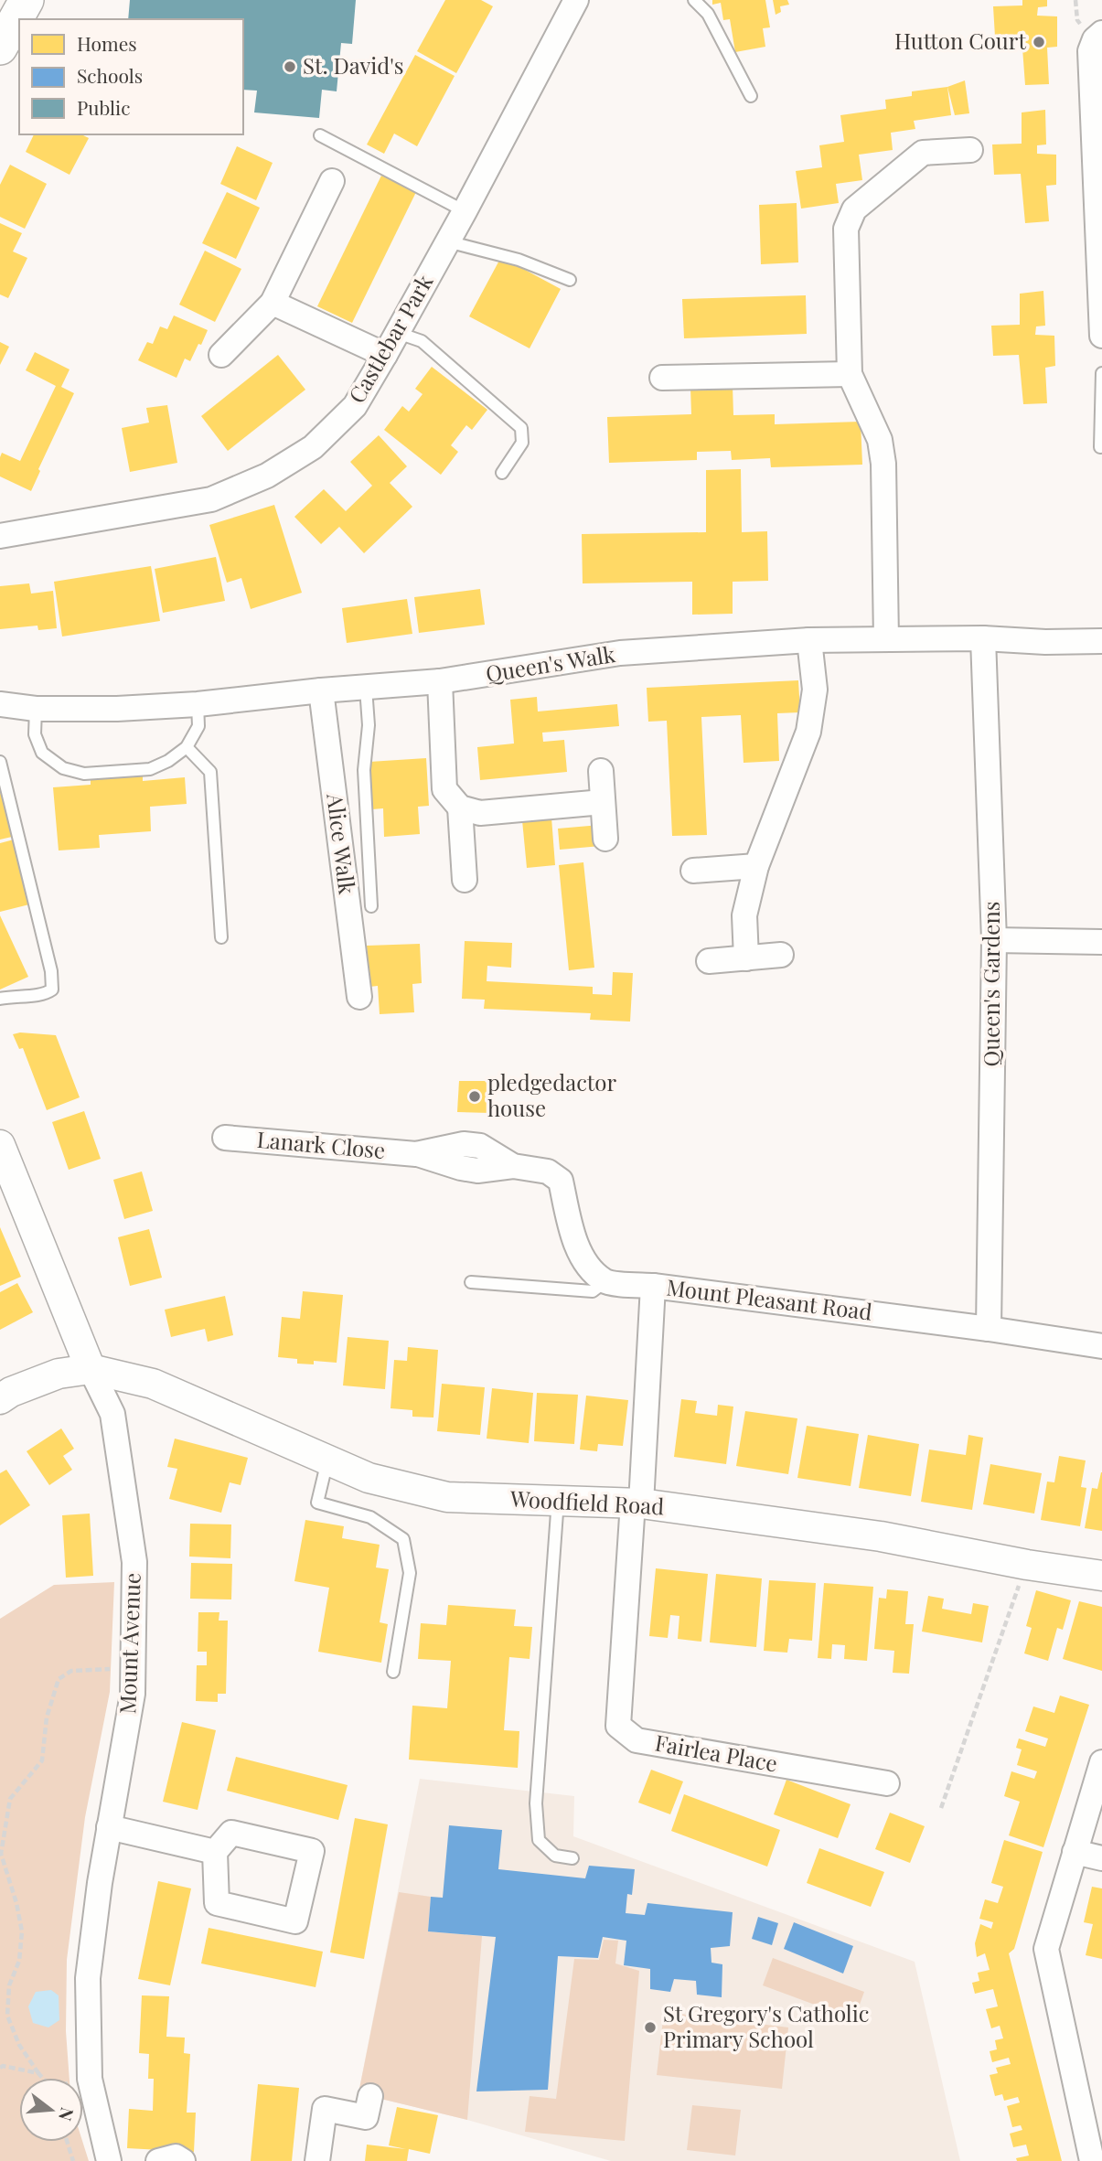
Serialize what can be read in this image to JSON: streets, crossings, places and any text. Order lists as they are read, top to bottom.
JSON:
{
  "streets": {
    "street": [
      "Castlebar Park",
      "Queen's Walk",
      "Alice Walk",
      "Queen's Gardens",
      "Lanark Close",
      "Mount Pleasant Road",
      "Woodfield Road",
      "Mount Avenue",
      "Fairlea Place"
    ]
  },
  "crossings": [
    ["Queen's Walk", "Alice Walk"],
    ["Queen's Walk", "Queen's Gardens"],
    ["Queen's Gardens", "Mount Pleasant Road"],
    ["Mount Pleasant Road", "Woodfield Road"],
    ["Mount Pleasant Road", "Fairlea Place"],
    ["Woodfield Road", "Mount Avenue"],
    ["Woodfield Road", "Fairlea Place"]
  ],
  "places": [
    "Hutton Court",
    "St. David's",
    "pledgedactor house",
    "St Gregory's Catholic Primary School"
  ],
  "legend": ["Homes", "Schools", "Public"],
  "north": "right"
}
